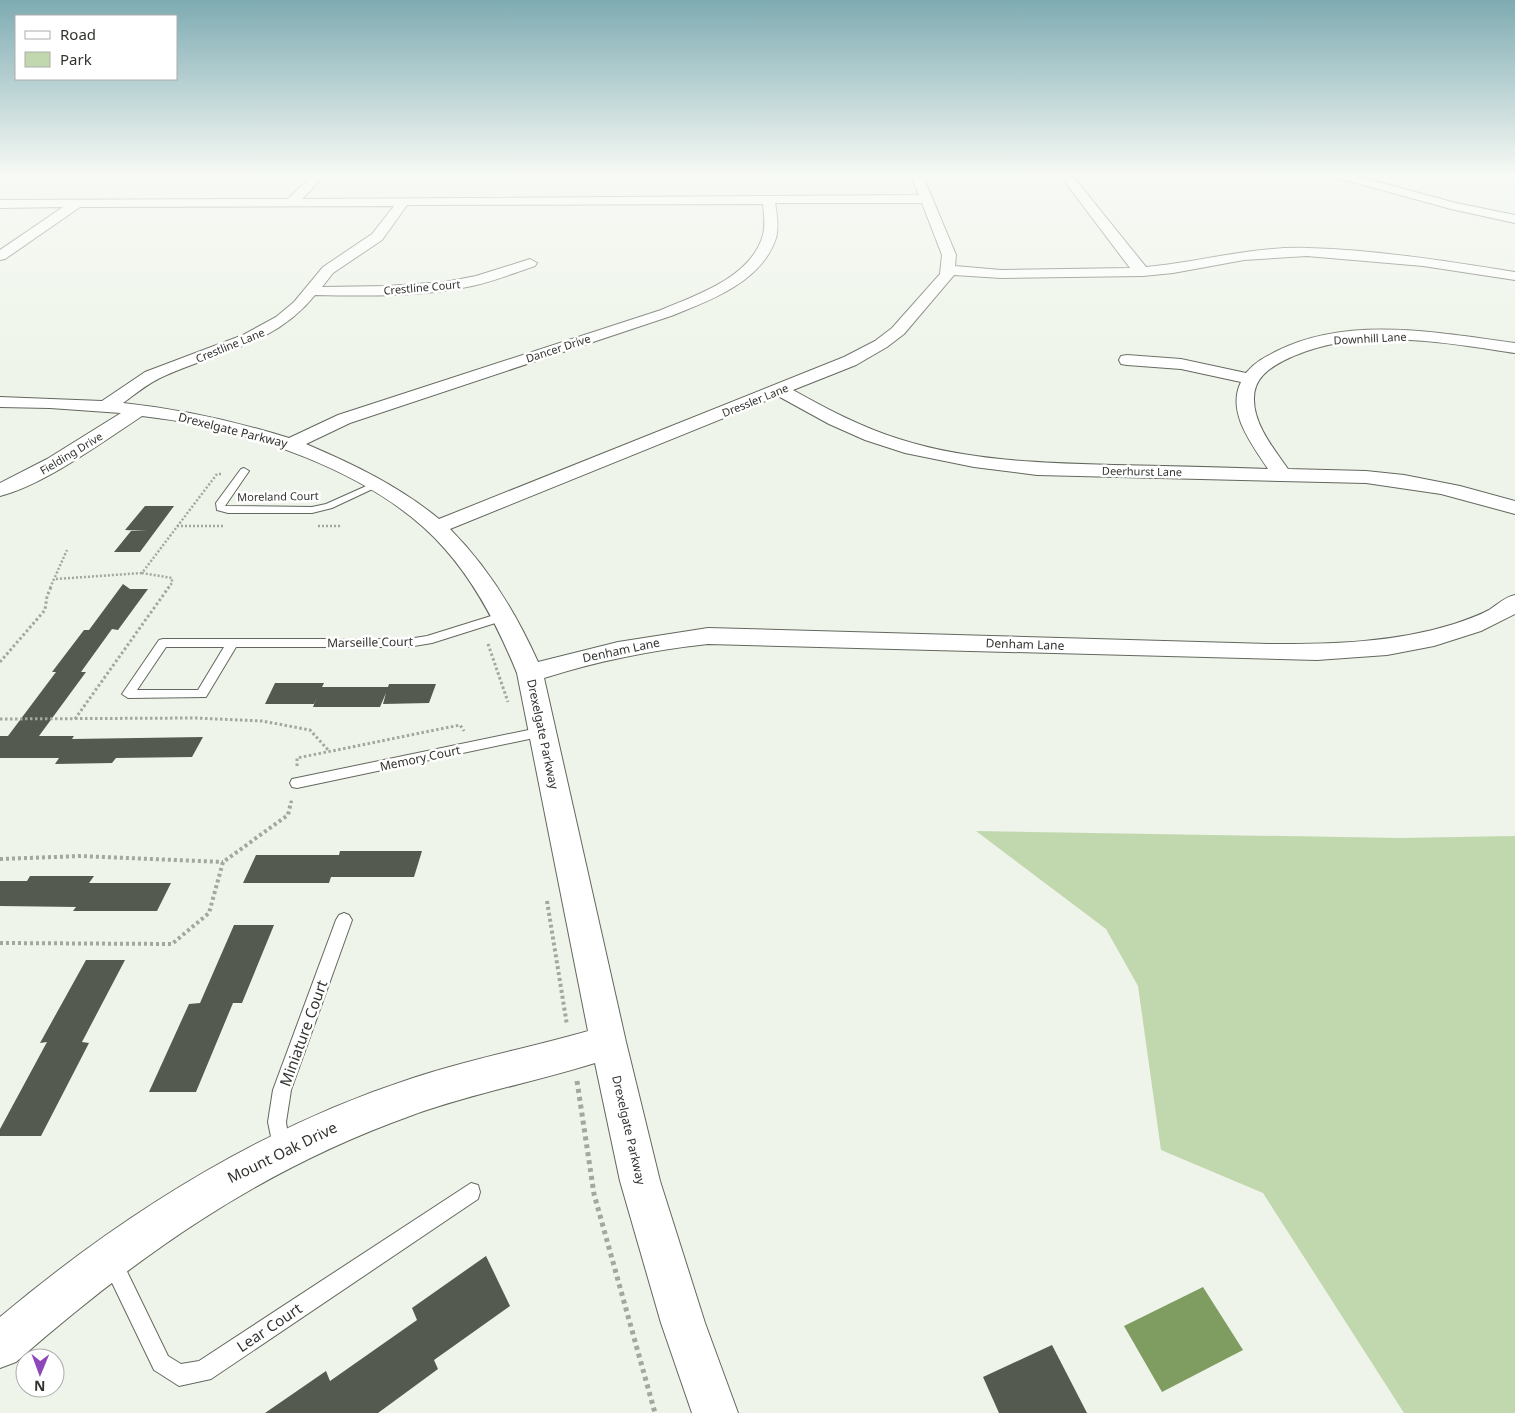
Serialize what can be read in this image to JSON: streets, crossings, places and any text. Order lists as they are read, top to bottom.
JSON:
{
  "streets": {
    "street": [
      "Crestline Court",
      "Downhill Lane",
      "Crestline Lane",
      "Dancer Drive",
      "Dressler Lane",
      "Drexelgate Parkway",
      "Fielding Drive",
      "Deerhurst Lane",
      "Denham Lane",
      "Mount Oak Drive"
    ],
    "lane": [
      "Moreland Court",
      "Marseille Court",
      "Memory Court",
      "Miniature Court",
      "Lear Court"
    ]
  },
  "crossings": [
    ["Crestline Court", "Crestline Lane"],
    ["Crestline Lane", "Drexelgate Parkway"],
    ["Dancer Drive", "Drexelgate Parkway"],
    ["Dressler Lane", "Drexelgate Parkway"],
    ["Dressler Lane", "Deerhurst Lane"],
    ["Drexelgate Parkway", "Fielding Drive"],
    ["Drexelgate Parkway", "Moreland Court"],
    ["Drexelgate Parkway", "Marseille Court"],
    ["Drexelgate Parkway", "Denham Lane"],
    ["Drexelgate Parkway", "Memory Court"],
    ["Drexelgate Parkway", "Mount Oak Drive"],
    ["Miniature Court", "Mount Oak Drive"],
    ["Mount Oak Drive", "Lear Court"]
  ],
  "legend": ["Road", "Park"],
  "north": "bottom"
}
